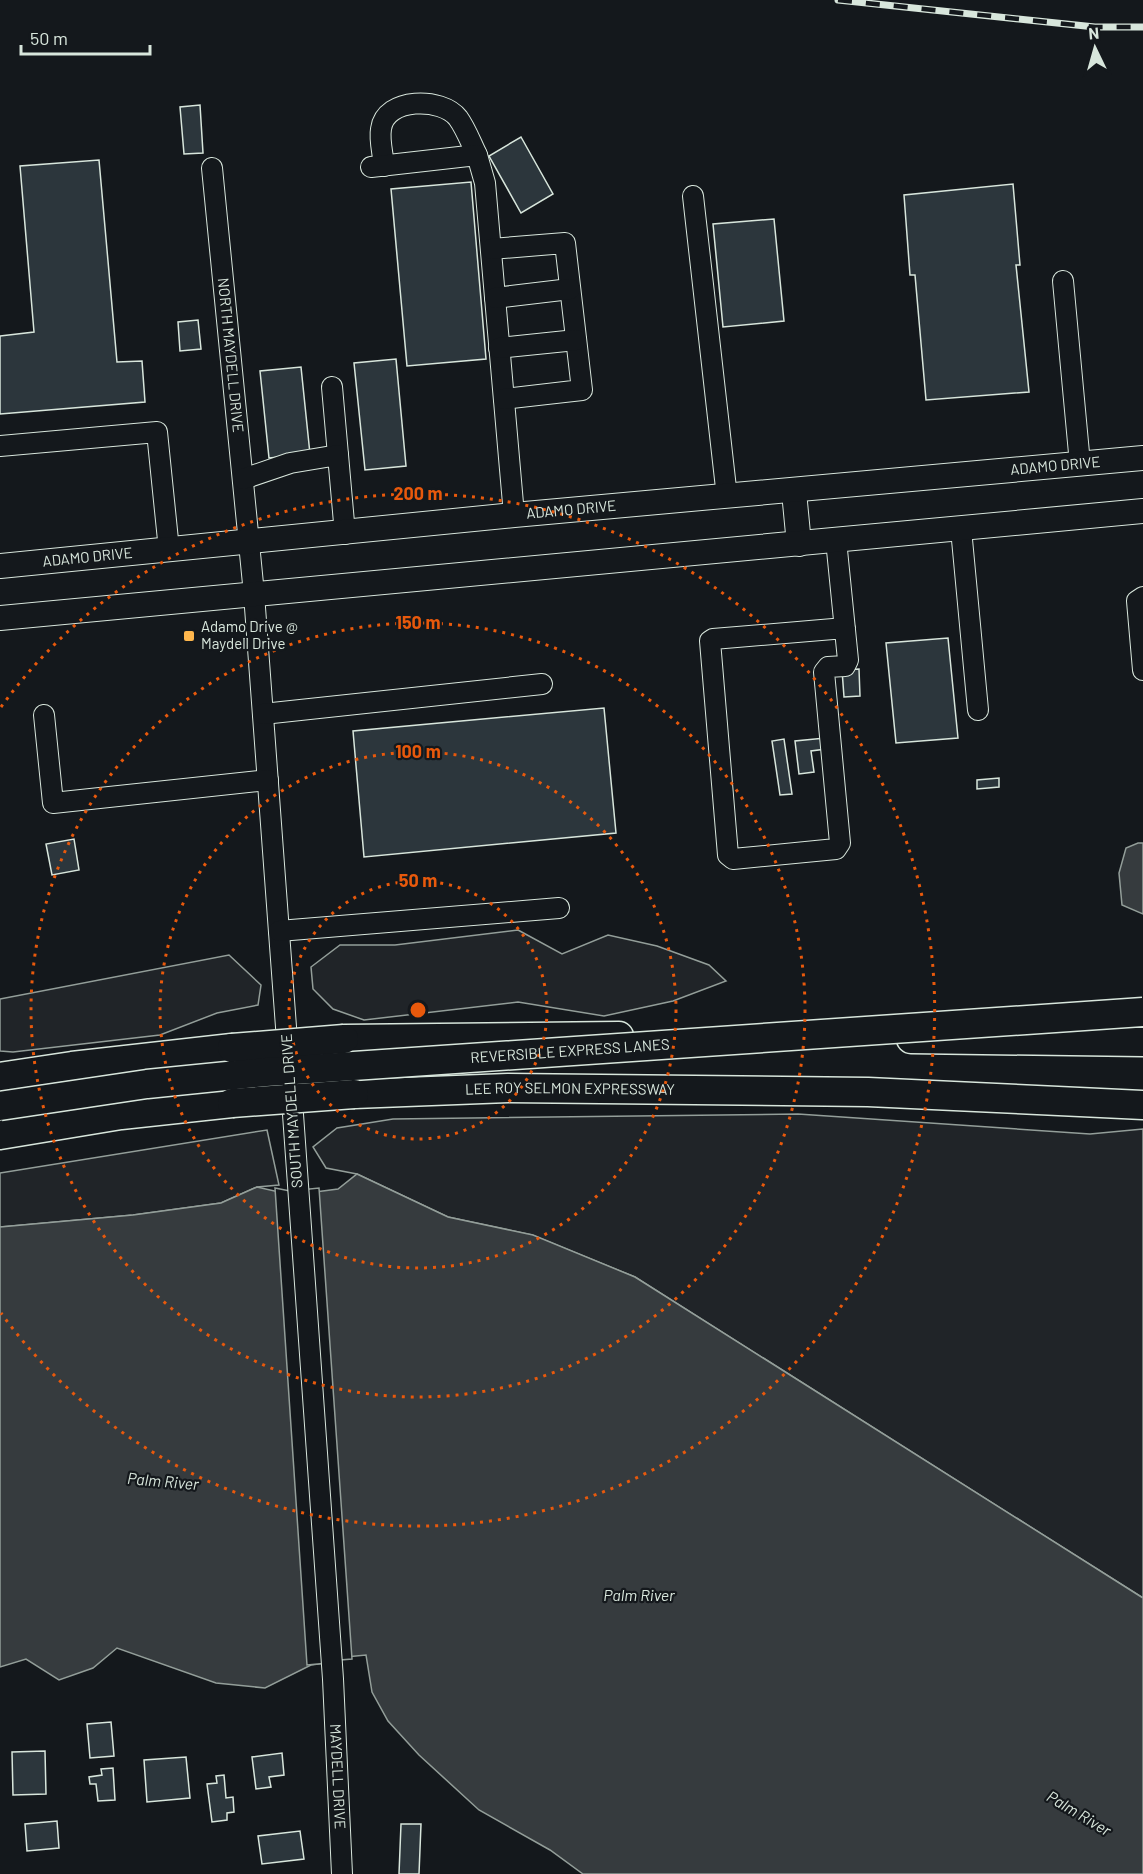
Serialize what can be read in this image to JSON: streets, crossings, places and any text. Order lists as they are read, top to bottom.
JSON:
{
  "streets": {
    "highway": ["REVERSIBLE EXPRESS LANES", "LEE ROY SELMON EXPRESSWAY"],
    "main road": ["ADAMO DRIVE"],
    "street": ["NORTH MAYDELL DRIVE", "SOUTH MAYDELL DRIVE", "MAYDELL DRIVE"]
  },
  "crossings": [
    ["NORTH MAYDELL DRIVE", "ADAMO DRIVE"],
    ["NORTH MAYDELL DRIVE", "SOUTH MAYDELL DRIVE"],
    ["ADAMO DRIVE", "SOUTH MAYDELL DRIVE"],
    ["SOUTH MAYDELL DRIVE", "MAYDELL DRIVE"]
  ],
  "water": ["Palm River"],
  "places": {
    "transit": ["Adamo Drive @ Maydell Drive"]
  },
  "scale_bar": "50 m",
  "north": "top",
  "rings": [
    "200 m",
    "150 m",
    "100 m",
    "50 m"
  ]
}
